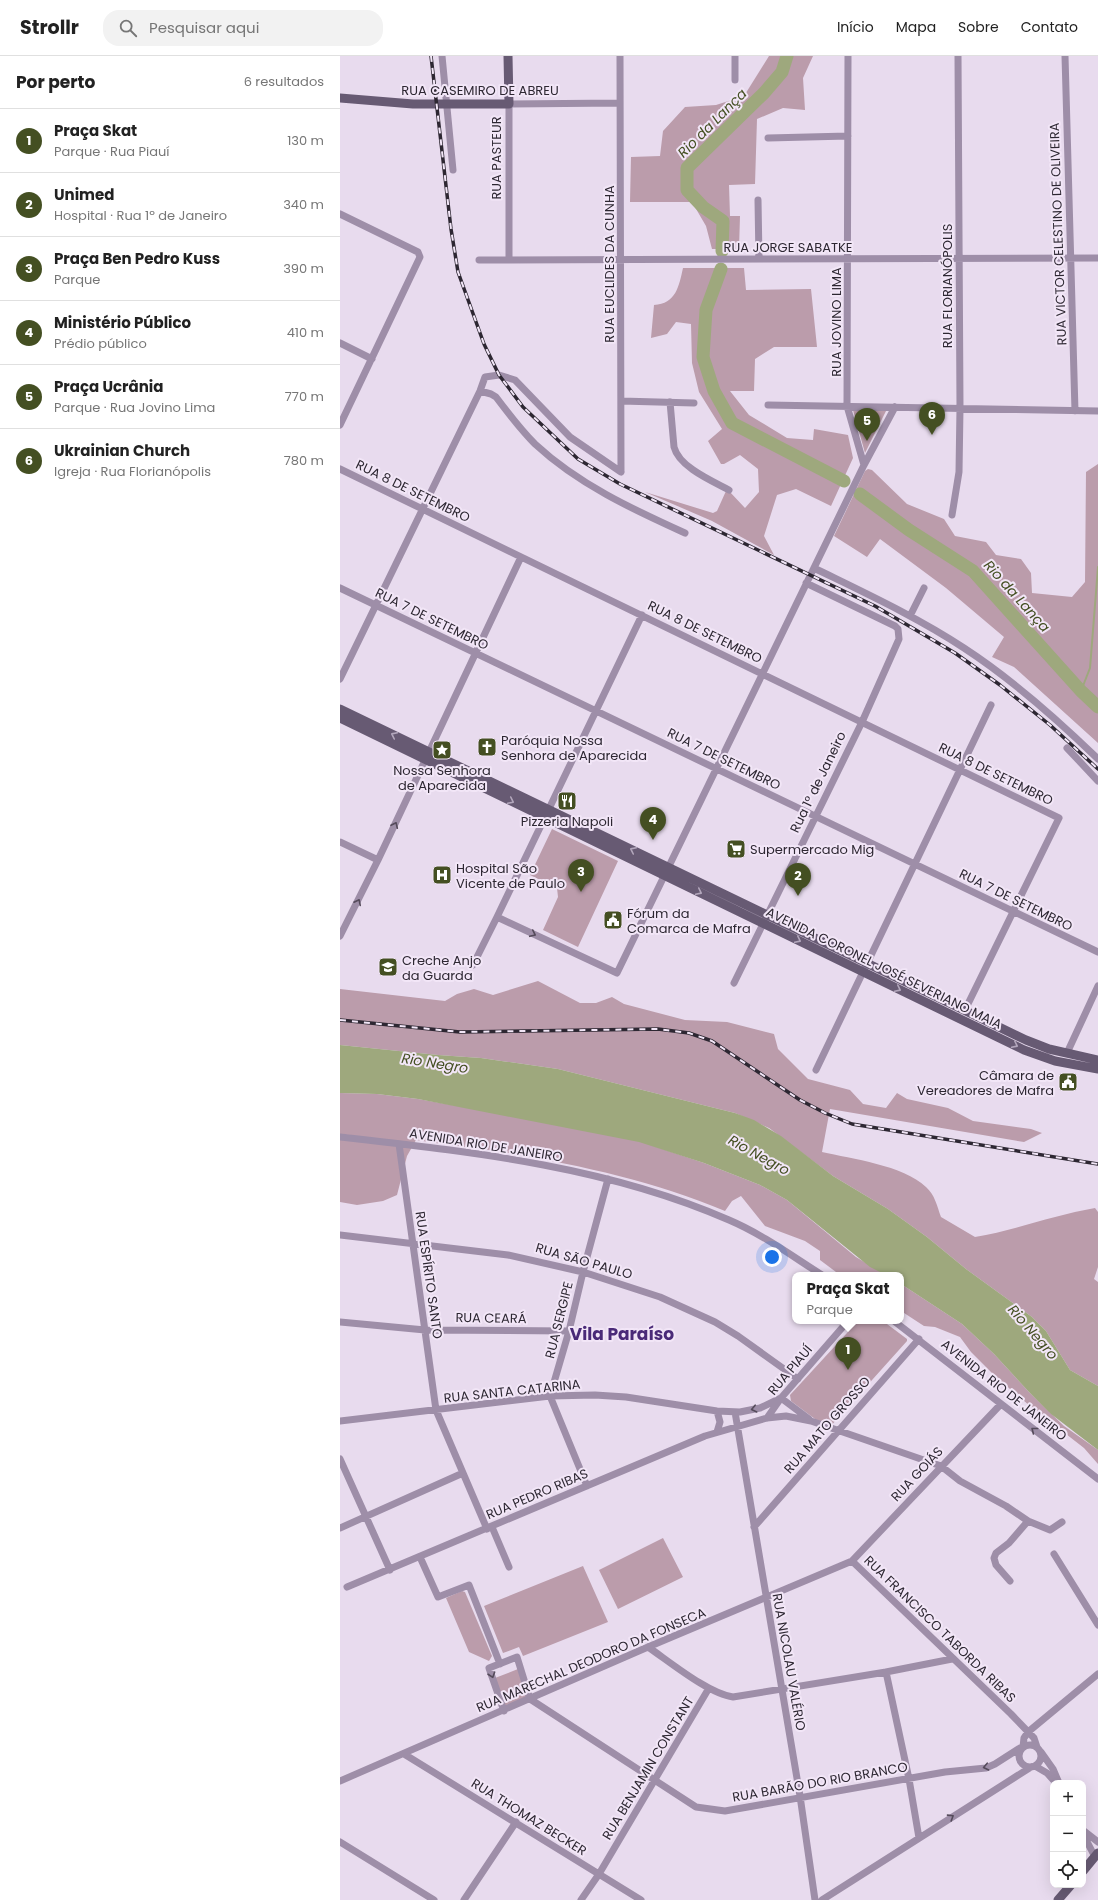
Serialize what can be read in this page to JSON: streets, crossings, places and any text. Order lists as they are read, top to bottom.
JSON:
{
  "streets": {
    "main road": ["RUA CASEMIRO DE ABREU", "RUA PASTEUR", "AVENIDA CORONEL JOSÉ SEVERIANO MAIA"],
    "street": [
      "RUA VICTOR CELESTINO DE OLIVEIRA",
      "RUA JORGE SABATKE",
      "RUA EUCLIDES DA CUNHA",
      "RUA FLORIANÓPOLIS",
      "RUA JOVINO LIMA",
      "RUA 8 DE SETEMBRO",
      "RUA 7 DE SETEMBRO",
      "Rua 1º de Janeiro",
      "AVENIDA RIO DE JANEIRO",
      "RUA SÃO PAULO",
      "RUA ESPÍRITO SANTO",
      "RUA CEARÁ",
      "RUA SERGIPE",
      "RUA PIAUÍ",
      "RUA SANTA CATARINA",
      "RUA MATO GROSSO",
      "RUA GOIÁS",
      "RUA PEDRO RIBAS",
      "RUA FRANCISCO TABORDA RIBAS",
      "RUA MARECHAL DEODORO DA FONSECA",
      "RUA NICOLAU VALÉRIO",
      "RUA BENJAMIN CONSTANT",
      "RUA BARÃO DO RIO BRANCO",
      "RUA THOMAZ BECKER"
    ]
  },
  "crossings": [
    ["RUA CASEMIRO DE ABREU", "RUA PASTEUR"],
    ["RUA CASEMIRO DE ABREU", "RUA EUCLIDES DA CUNHA"],
    ["RUA PASTEUR", "RUA JORGE SABATKE"],
    ["RUA VICTOR CELESTINO DE OLIVEIRA", "RUA JORGE SABATKE"],
    ["RUA JORGE SABATKE", "RUA EUCLIDES DA CUNHA"],
    ["RUA JORGE SABATKE", "RUA FLORIANÓPOLIS"],
    ["RUA JORGE SABATKE", "RUA JOVINO LIMA"],
    ["RUA 8 DE SETEMBRO", "RUA 7 DE SETEMBRO"],
    ["RUA 8 DE SETEMBRO", "Rua 1º de Janeiro"],
    ["RUA 7 DE SETEMBRO", "Rua 1º de Janeiro"],
    ["Rua 1º de Janeiro", "AVENIDA CORONEL JOSÉ SEVERIANO MAIA"],
    ["AVENIDA RIO DE JANEIRO", "RUA ESPÍRITO SANTO"],
    ["AVENIDA RIO DE JANEIRO", "RUA SERGIPE"],
    ["AVENIDA RIO DE JANEIRO", "RUA MATO GROSSO"],
    ["AVENIDA RIO DE JANEIRO", "RUA GOIÁS"],
    ["RUA SÃO PAULO", "RUA ESPÍRITO SANTO"],
    ["RUA SÃO PAULO", "RUA SERGIPE"],
    ["RUA SÃO PAULO", "RUA PIAUÍ"],
    ["RUA ESPÍRITO SANTO", "RUA CEARÁ"],
    ["RUA ESPÍRITO SANTO", "RUA SANTA CATARINA"],
    ["RUA ESPÍRITO SANTO", "RUA PEDRO RIBAS"],
    ["RUA CEARÁ", "RUA SERGIPE"],
    ["RUA SERGIPE", "RUA SANTA CATARINA"],
    ["RUA PIAUÍ", "RUA SANTA CATARINA"],
    ["RUA MATO GROSSO", "RUA NICOLAU VALÉRIO"],
    ["RUA GOIÁS", "RUA FRANCISCO TABORDA RIBAS"],
    ["RUA GOIÁS", "RUA MARECHAL DEODORO DA FONSECA"],
    ["RUA PEDRO RIBAS", "RUA NICOLAU VALÉRIO"],
    ["RUA FRANCISCO TABORDA RIBAS", "RUA MARECHAL DEODORO DA FONSECA"],
    ["RUA FRANCISCO TABORDA RIBAS", "RUA BARÃO DO RIO BRANCO"],
    ["RUA MARECHAL DEODORO DA FONSECA", "RUA NICOLAU VALÉRIO"],
    ["RUA MARECHAL DEODORO DA FONSECA", "RUA BARÃO DO RIO BRANCO"],
    ["RUA MARECHAL DEODORO DA FONSECA", "RUA THOMAZ BECKER"],
    ["RUA NICOLAU VALÉRIO", "RUA BARÃO DO RIO BRANCO"],
    ["RUA BENJAMIN CONSTANT", "RUA BARÃO DO RIO BRANCO"],
    ["RUA BENJAMIN CONSTANT", "RUA THOMAZ BECKER"]
  ],
  "districts": ["Vila Paraíso"],
  "water": ["Rio da Lança", "Rio Negro"],
  "places": {
    "church": ["Paróquia Nossa Senhora de Aparecida"],
    "place": ["Nossa Senhora de Aparecida"],
    "restaurant": ["Pizzeria Napoli"],
    "supermarket": ["Supermercado Mig"],
    "hospital": ["Hospital São Vicente de Paulo"],
    "public building": ["Fórum da Comarca de Mafra", "Câmara de Vereadores de Mafra"],
    "school or university": ["Creche Anjo da Guarda"]
  },
  "page": {
    "header": "Strollr",
    "search": "Pesquisar aqui",
    "nav": [
      "Início",
      "Mapa",
      "Sobre",
      "Contato"
    ],
    "heading": ["Por perto", "6 resultados"],
    "list": [
      {
        "mark": "1",
        "name": "Praça Skat",
        "note": "Parque · Rua Piauí",
        "value": "130 m"
      },
      {
        "mark": "2",
        "name": "Unimed",
        "note": "Hospital · Rua 1º de Janeiro",
        "value": "340 m"
      },
      {
        "mark": "3",
        "name": "Praça Ben Pedro Kuss",
        "note": "Parque",
        "value": "390 m"
      },
      {
        "mark": "4",
        "name": "Ministério Público",
        "note": "Prédio público",
        "value": "410 m"
      },
      {
        "mark": "5",
        "name": "Praça Ucrânia",
        "note": "Parque · Rua Jovino Lima",
        "value": "770 m"
      },
      {
        "mark": "6",
        "name": "Ukrainian Church",
        "note": "Igreja · Rua Florianópolis",
        "value": "780 m"
      }
    ],
    "pins": [
      "6",
      "5",
      "4",
      "3",
      "2",
      "1"
    ],
    "popup": ["Praça Skat", "Parque"],
    "map_buttons": ["+", "−"]
  }
}
